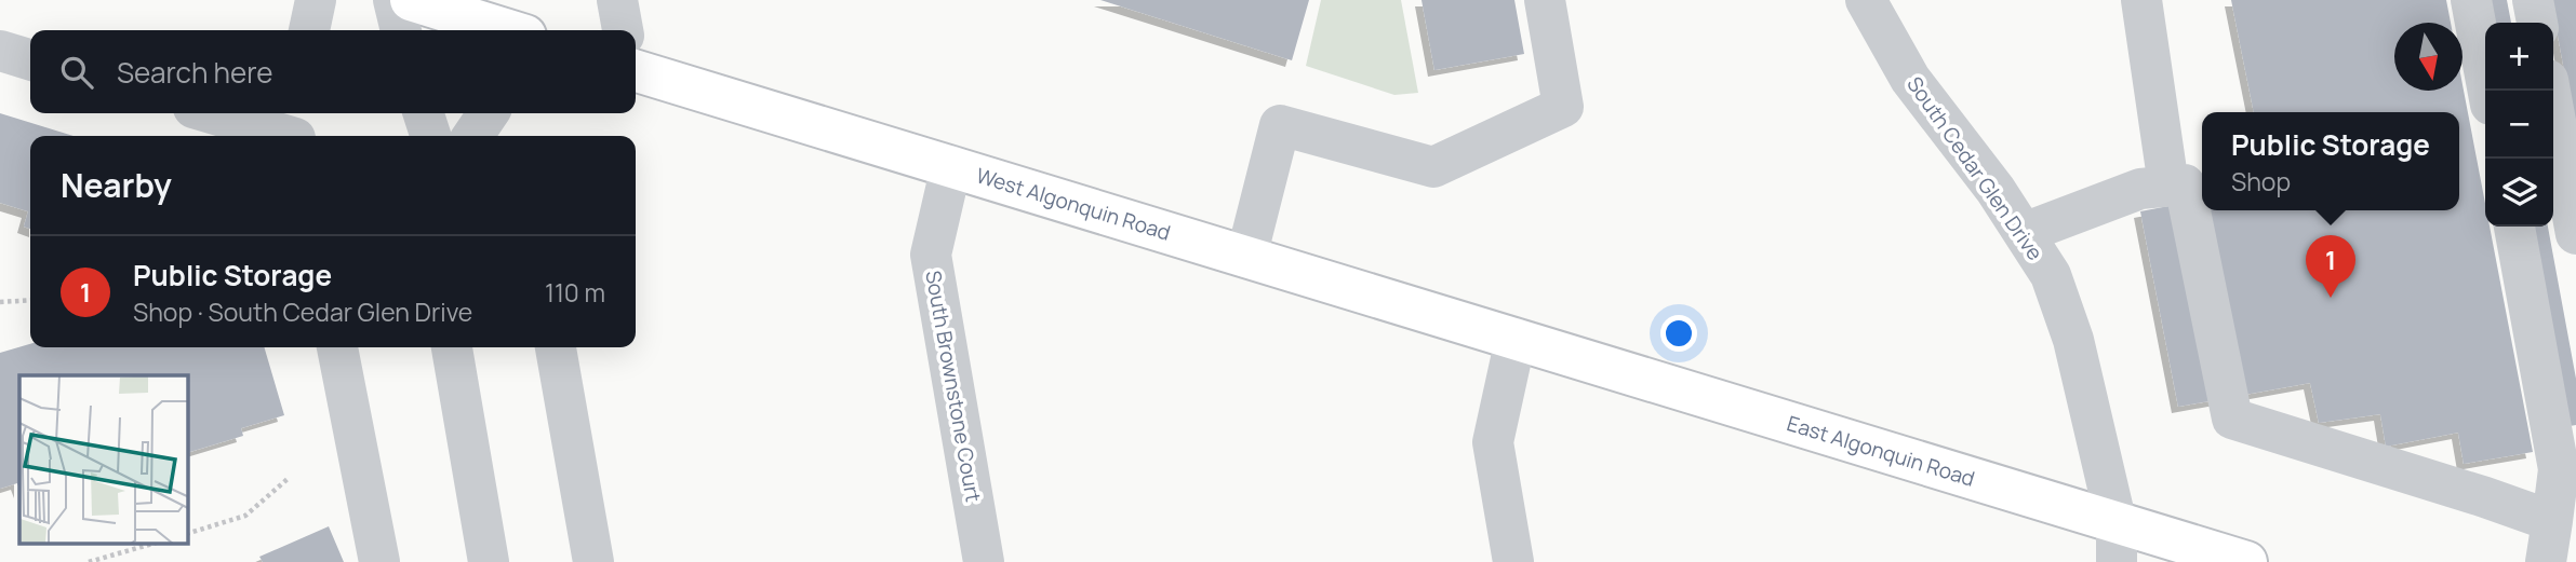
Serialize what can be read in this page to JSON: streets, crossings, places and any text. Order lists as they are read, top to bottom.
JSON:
{
  "streets": {
    "main road": ["West Algonquin Road", "East Algonquin Road"],
    "street": ["South Cedar Glen Drive", "South Brownstone Court"]
  },
  "crossings": [
    ["South Cedar Glen Drive", "East Algonquin Road"],
    ["West Algonquin Road", "South Brownstone Court"],
    ["West Algonquin Road", "East Algonquin Road"]
  ],
  "north": "bottom",
  "page": {
    "map_buttons": ["+", "−"],
    "search": "Search here",
    "popup": ["Public Storage", "Shop"],
    "heading": "Nearby",
    "list": [
      {
        "mark": "1",
        "name": "Public Storage",
        "note": "Shop · South Cedar Glen Drive",
        "value": "110 m"
      }
    ],
    "pins": "1"
  }
}
